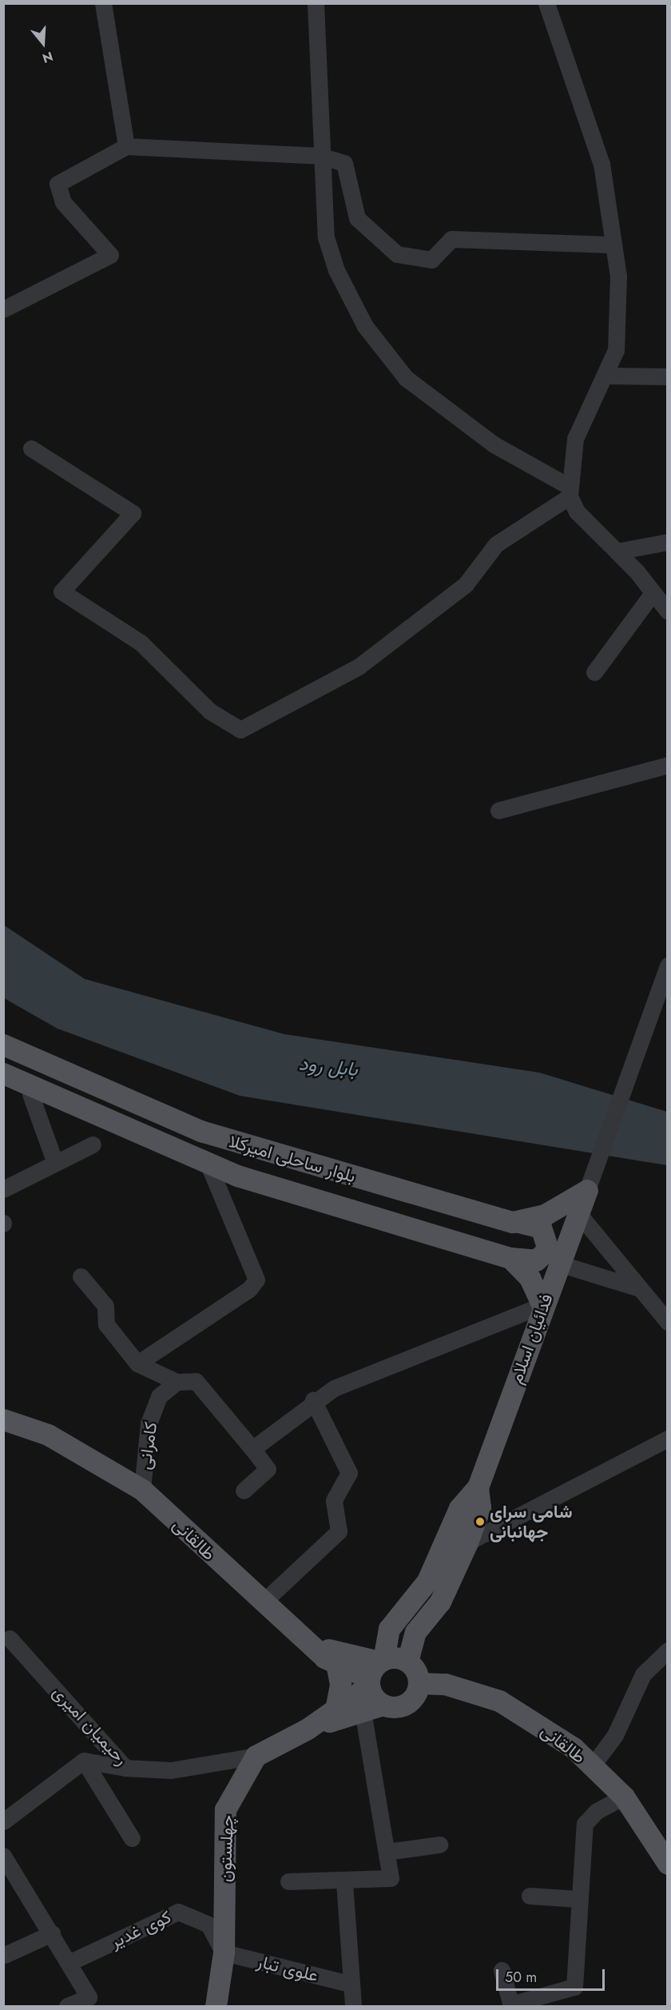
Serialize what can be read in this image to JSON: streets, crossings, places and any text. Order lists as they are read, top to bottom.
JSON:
{
  "streets": {
    "main road": [
      "بلوار ساحلی امیرکلا",
      "فدائیان اسلام",
      "طالقانی",
      "چهلستون"
    ],
    "street": [
      "کامرانی",
      "رحیمیان امیری",
      "کوی غدیر",
      "علوی تبار"
    ]
  },
  "crossings": [
    ["بلوار ساحلی امیرکلا", "فدائیان اسلام"],
    ["فدائیان اسلام", "طالقانی"],
    ["کامرانی", "طالقانی"],
    ["رحیمیان امیری", "چهلستون"],
    ["چهلستون", "کوی غدیر"],
    ["چهلستون", "علوی تبار"],
    ["کوی غدیر", "علوی تبار"]
  ],
  "water": ["بابل رود"],
  "places": ["شامی سرای جهانبانی"],
  "scale_bar": "50 m",
  "north": "bottom"
}
